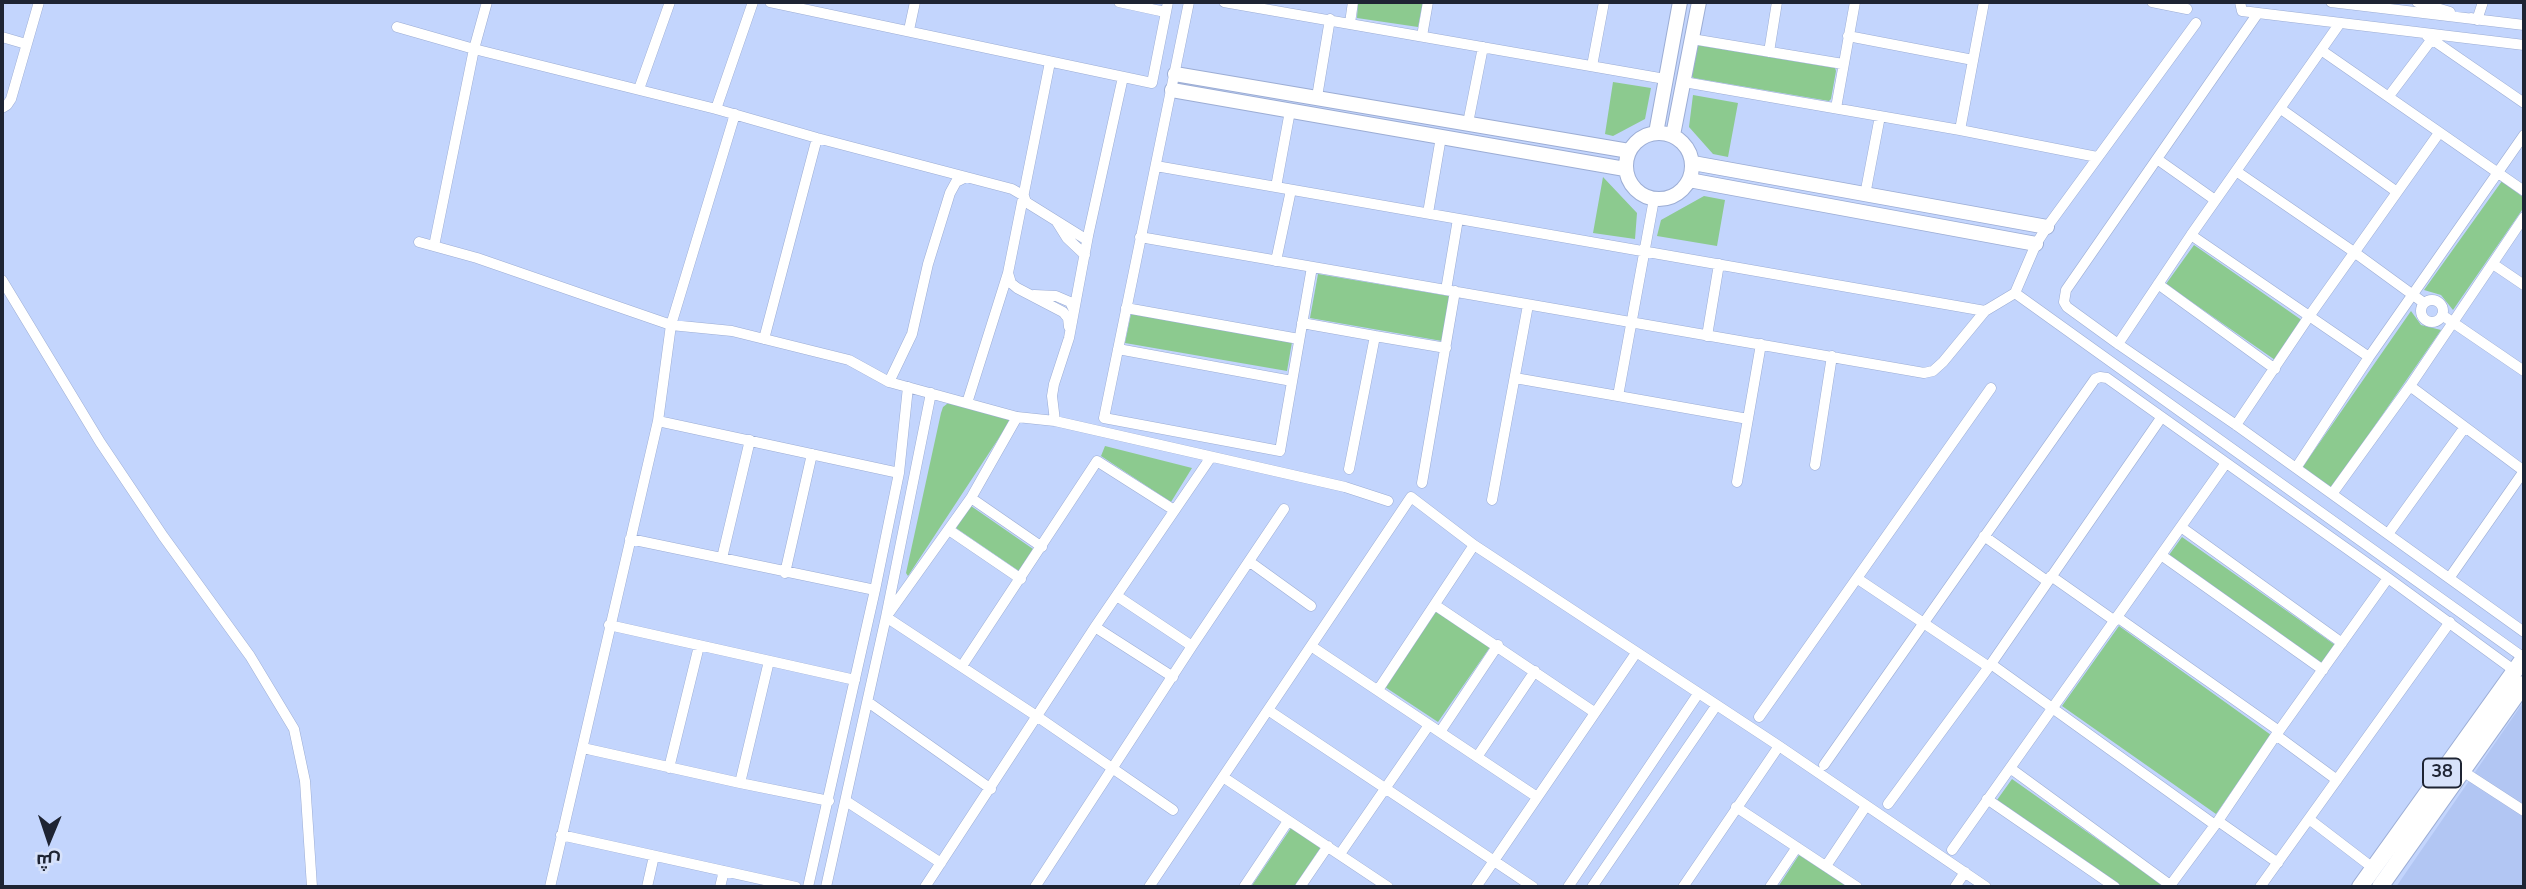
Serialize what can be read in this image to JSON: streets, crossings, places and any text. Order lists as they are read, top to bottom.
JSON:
{
  "streets": {
    "main road": ["38"]
  },
  "north": "bottom"
}
